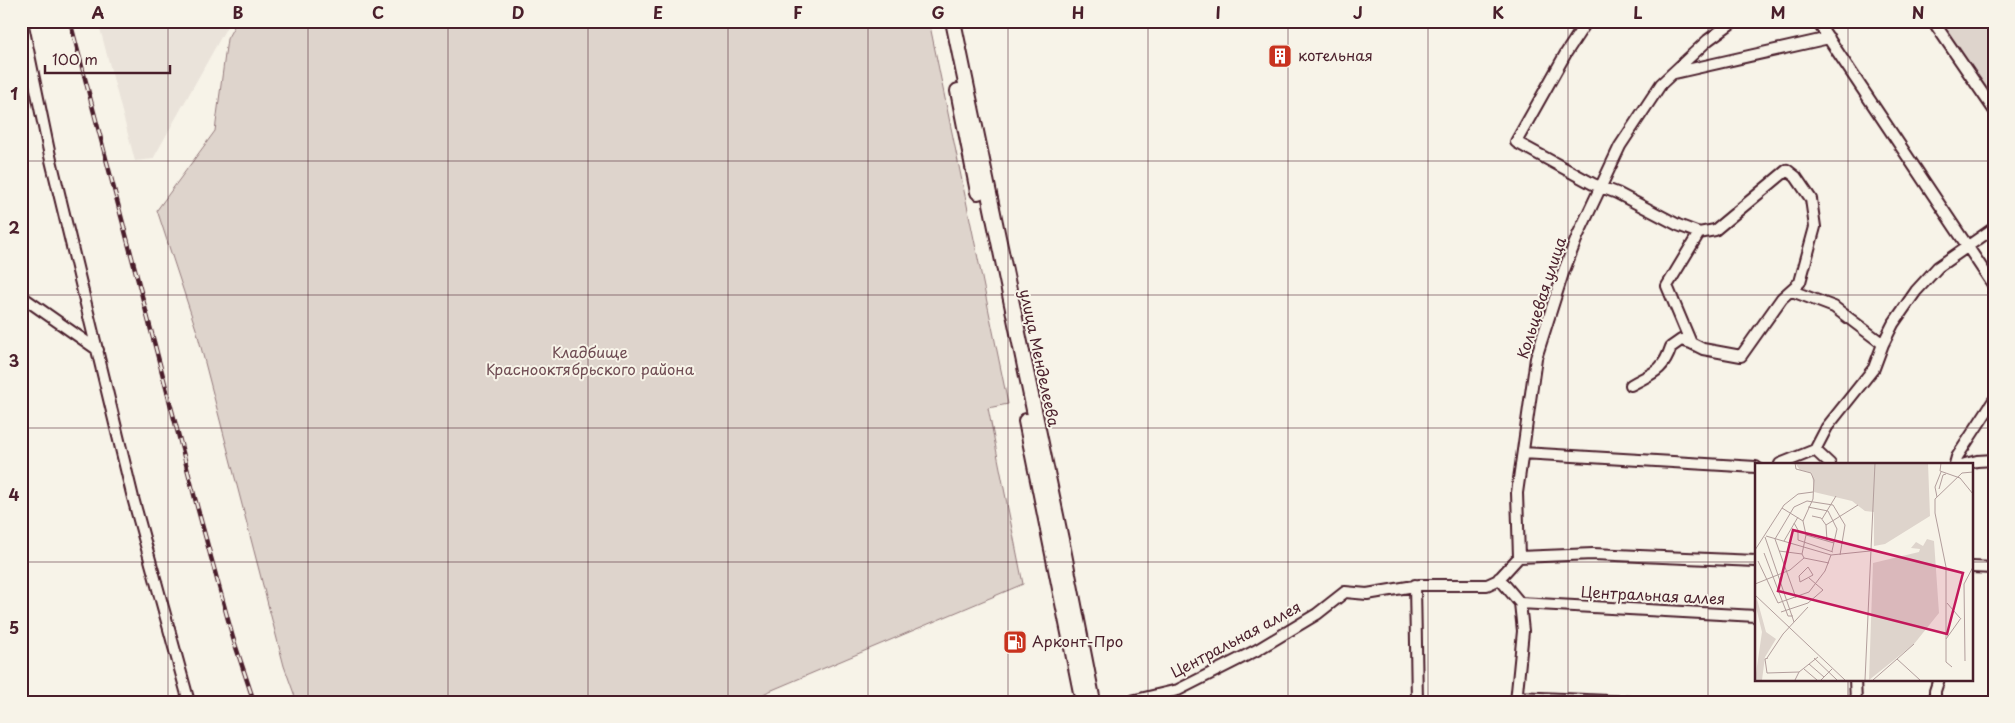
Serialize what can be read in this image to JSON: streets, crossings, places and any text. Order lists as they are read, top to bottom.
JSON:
{
  "streets": {
    "highway": ["улица Менделеева"],
    "street": ["Кольцевая улица", "Центральная аллея"]
  },
  "crossings": [
    ["Кольцевая улица", "Центральная аллея"]
  ],
  "parks": ["Кладбище Краснооктябрьского района"],
  "places": {
    "building": ["котельная"],
    "fuel station": ["Арконт-Про"]
  },
  "scale_bar": "100 m",
  "grid": {
    "columns": [
      "A",
      "B",
      "C",
      "D",
      "E",
      "F",
      "G",
      "H",
      "I",
      "J",
      "K",
      "L",
      "M",
      "N"
    ],
    "rows": [
      "1",
      "2",
      "3",
      "4",
      "5"
    ]
  }
}
